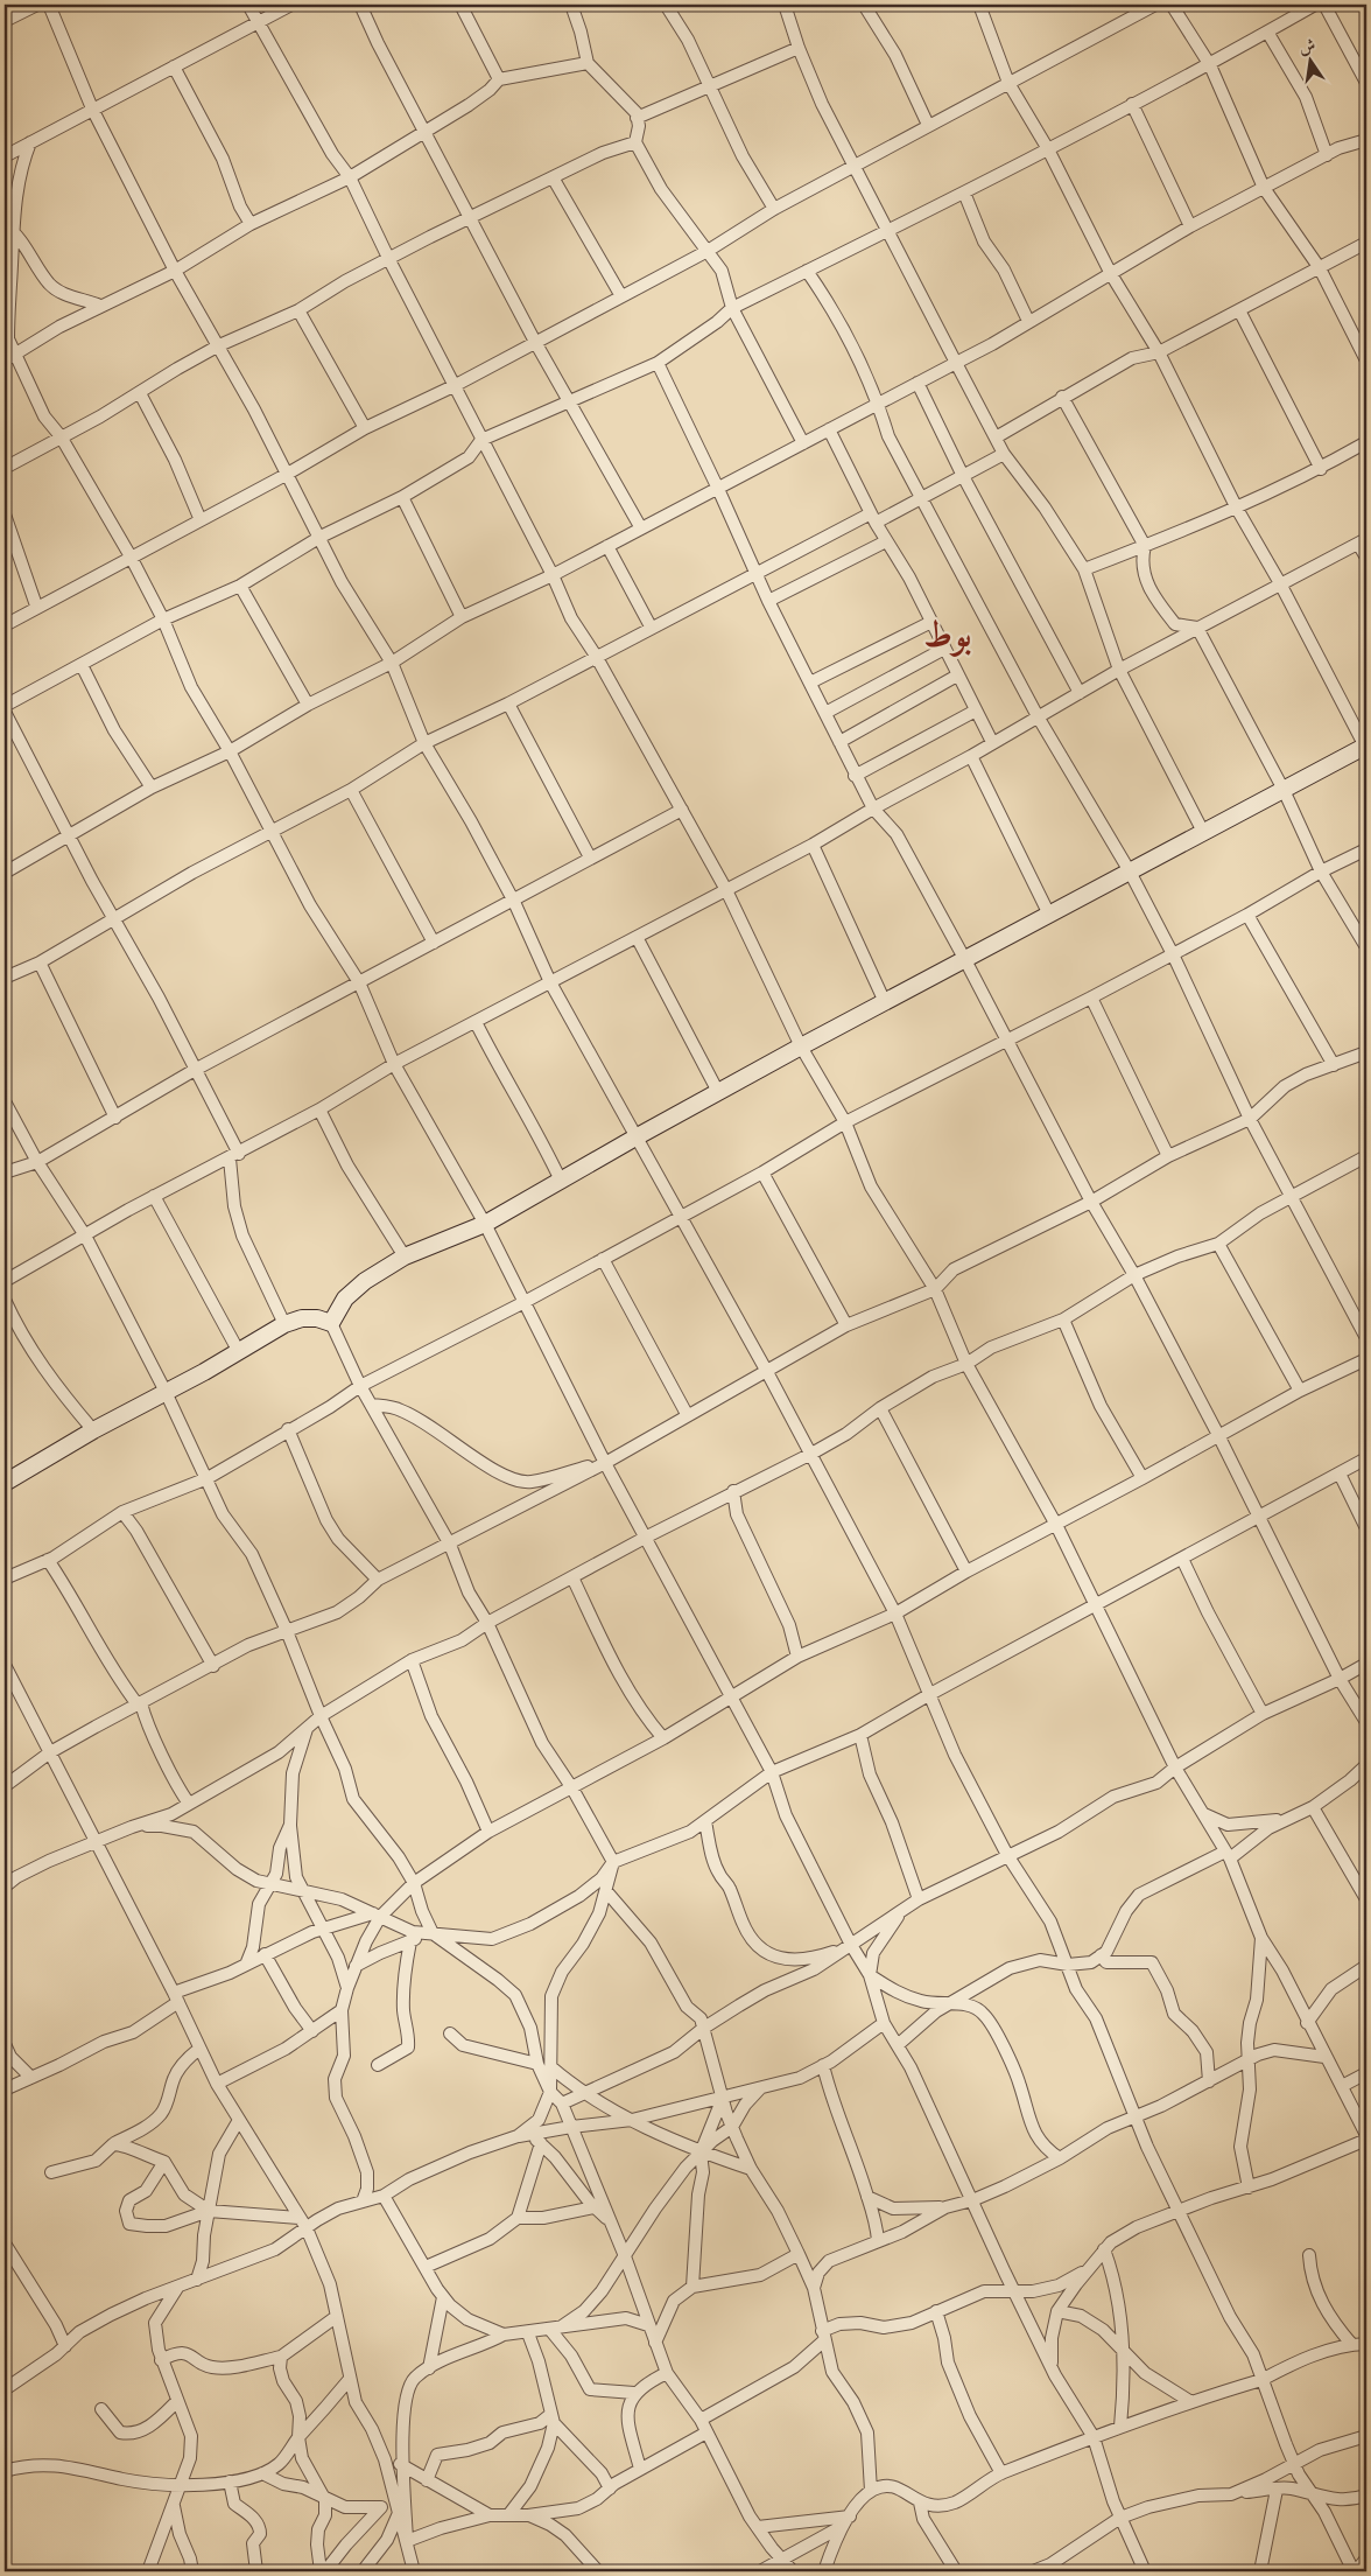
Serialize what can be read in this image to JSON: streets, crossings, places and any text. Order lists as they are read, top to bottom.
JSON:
{
  "districts": ["بوط"],
  "north": "top"
}
